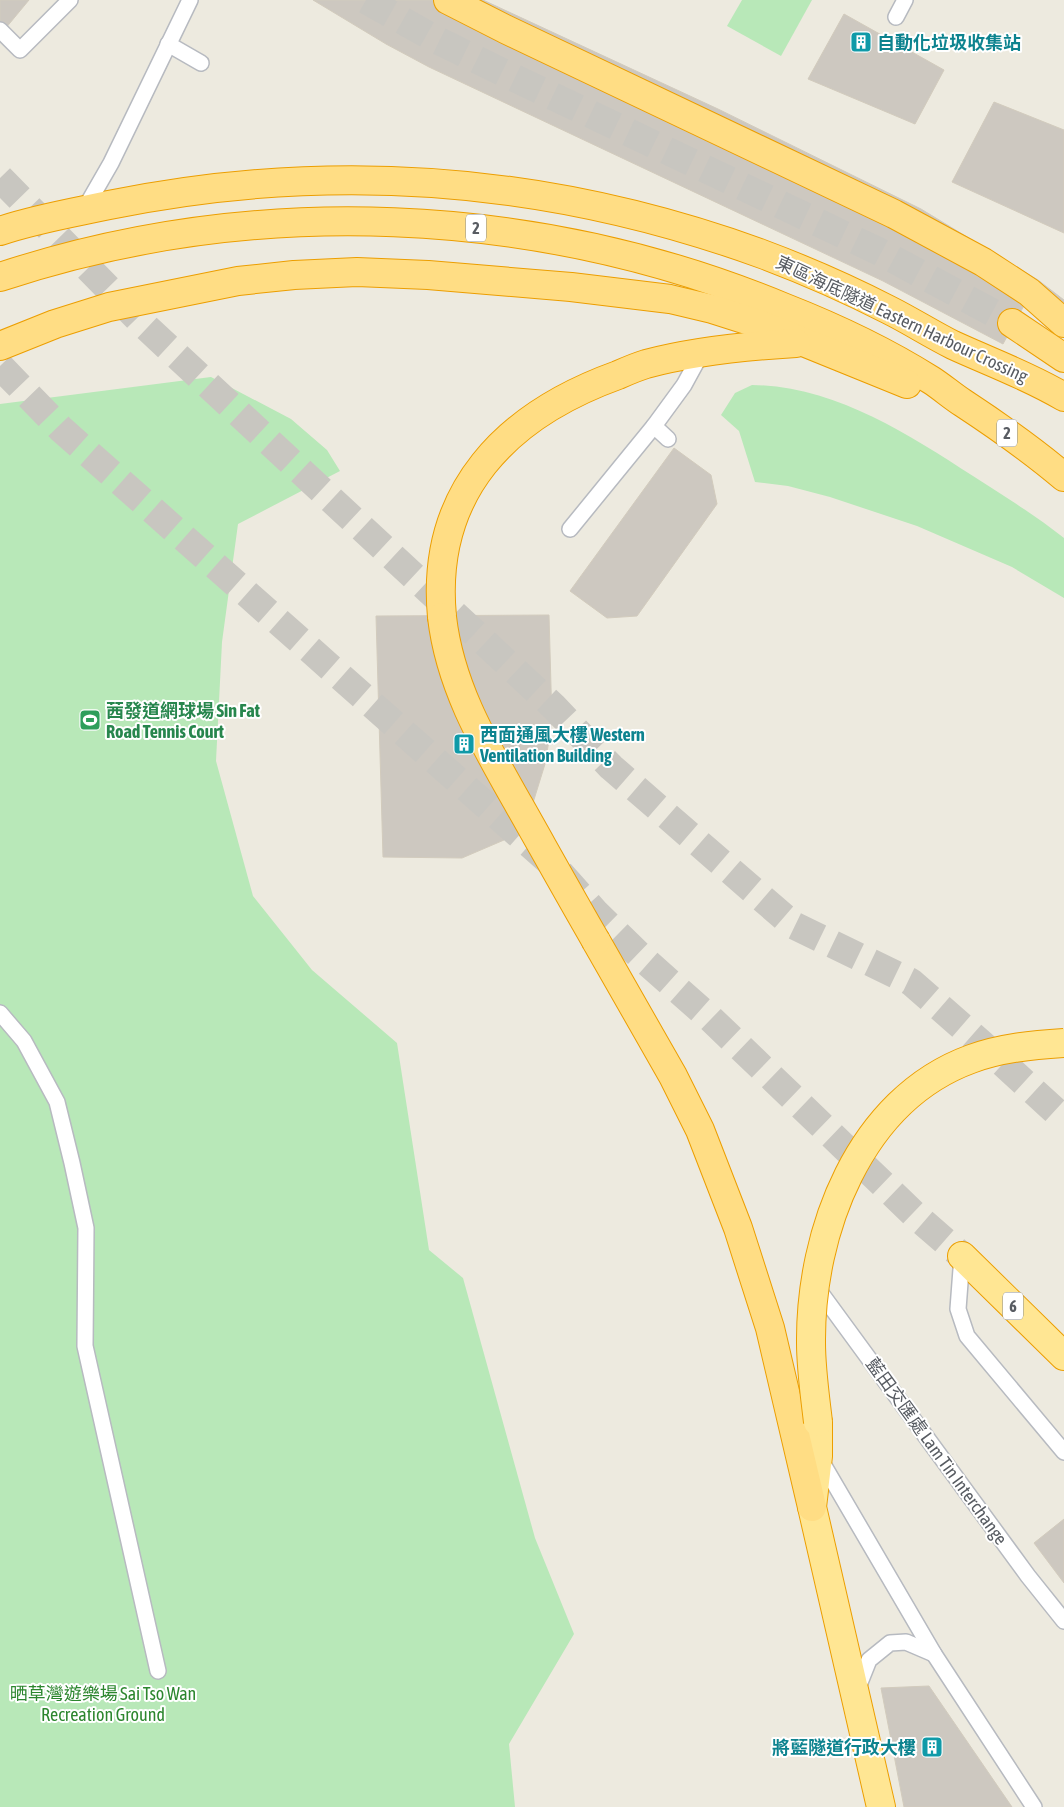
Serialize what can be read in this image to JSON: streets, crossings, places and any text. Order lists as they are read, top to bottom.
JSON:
{
  "streets": {
    "highway": ["2", "東區海底隧道 Eastern Harbour Crossing", "6"],
    "lane": ["藍田交匯處 Lam Tin Interchange"]
  },
  "parks": ["晒草灣遊樂場 Sai Tso Wan Recreation Ground"],
  "places": {
    "building": ["自動化垃圾收集站", "西面通風大樓 Western Ventilation Building", "將藍隧道行政大樓"],
    "sports": ["茜發道網球場 Sin Fat Road Tennis Court"]
  }
}
